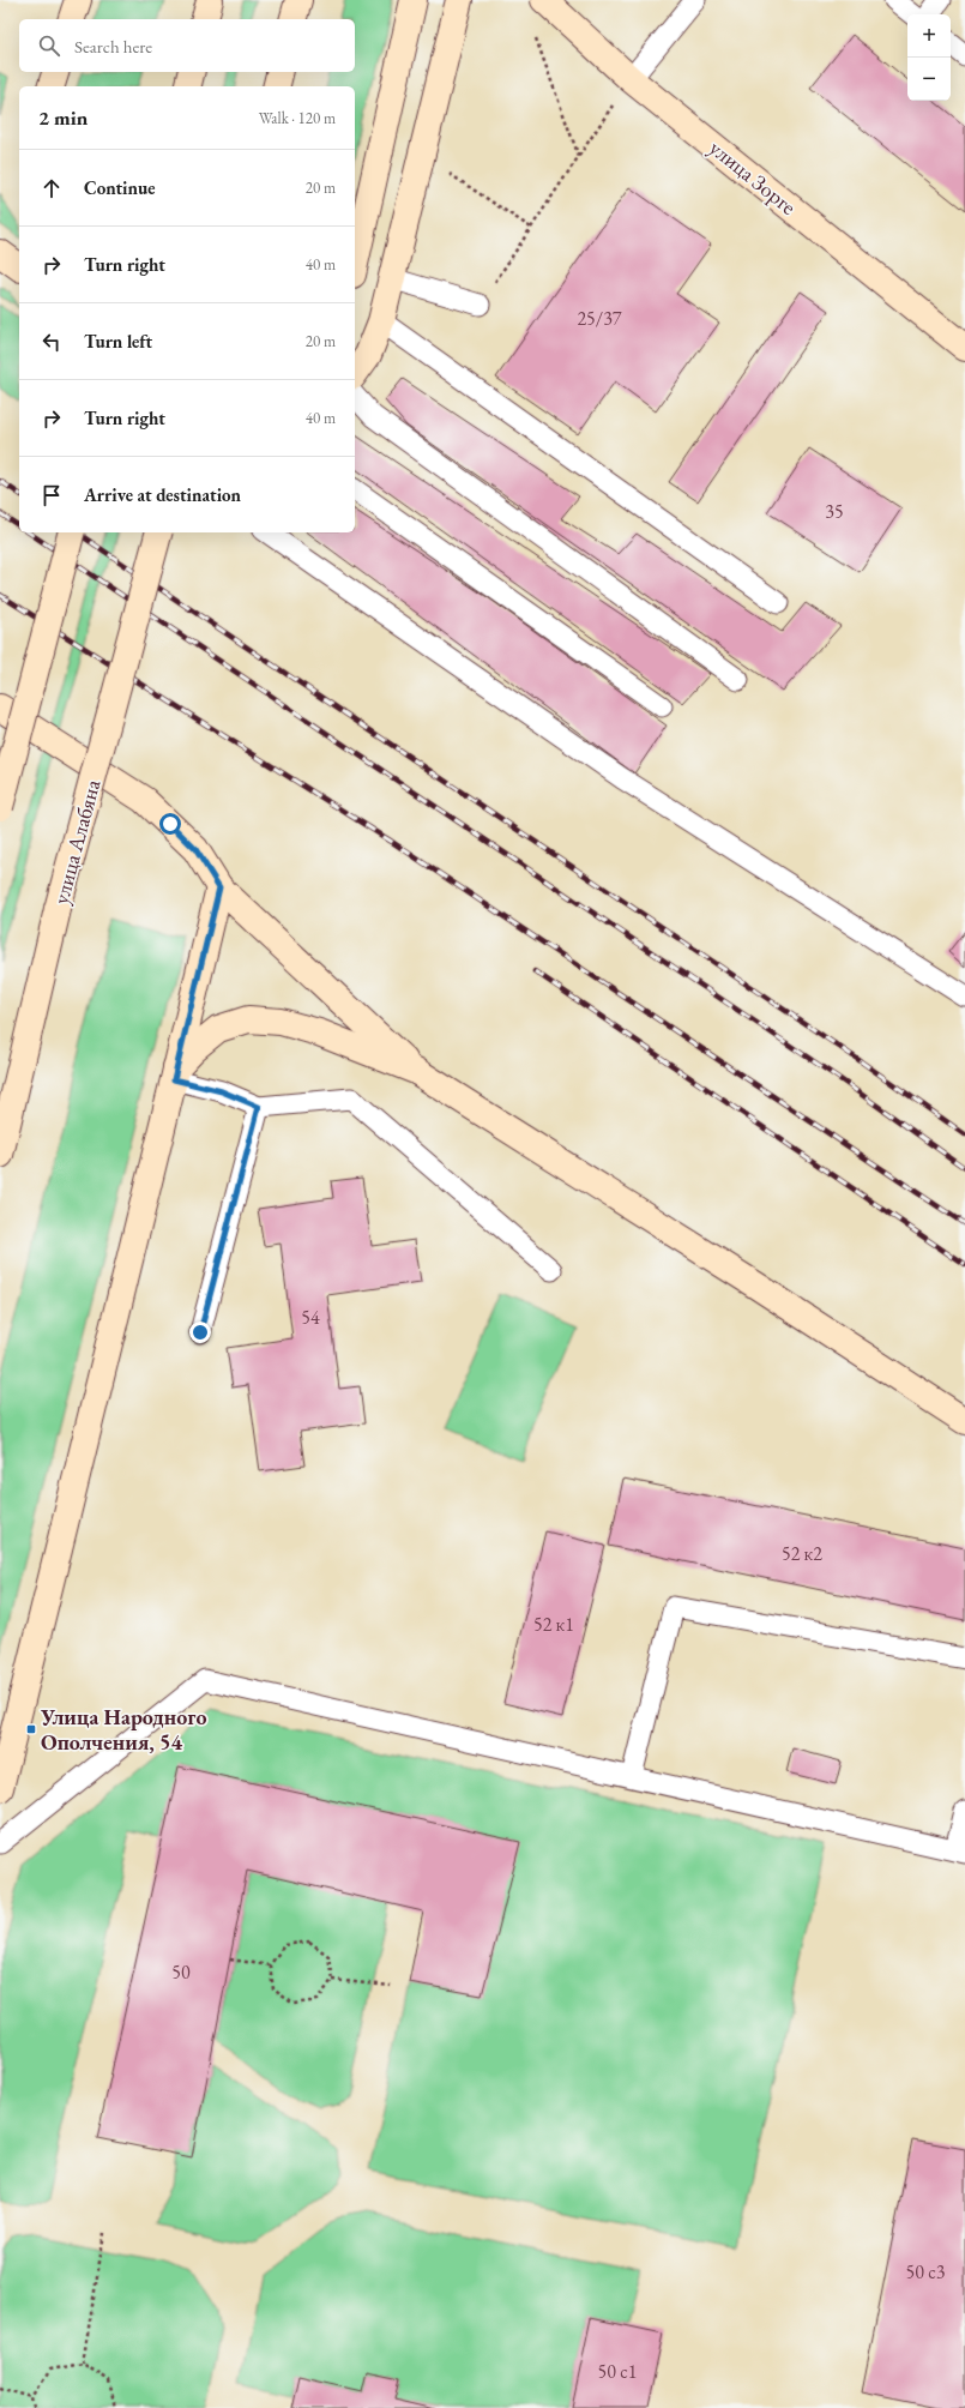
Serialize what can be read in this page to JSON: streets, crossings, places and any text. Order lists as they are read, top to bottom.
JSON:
{
  "streets": {
    "street": ["улица Зорге", "улица Алабяна"]
  },
  "places": {
    "transit": ["Улица Народного Ополчения, 54"]
  },
  "house_numbers": [
    "25/37",
    "35",
    "54",
    "52 к2",
    "52 к1",
    "50",
    "50 с3",
    "50 с1"
  ],
  "page": {
    "map_buttons": ["+", "−"],
    "search": "Search here",
    "heading": ["2 min", "Walk · 120 m"],
    "list": [
      ["Continue", "20 m"],
      ["Turn right", "40 m"],
      ["Turn left", "20 m"],
      ["Turn right", "40 m"],
      "Arrive at destination"
    ]
  }
}
